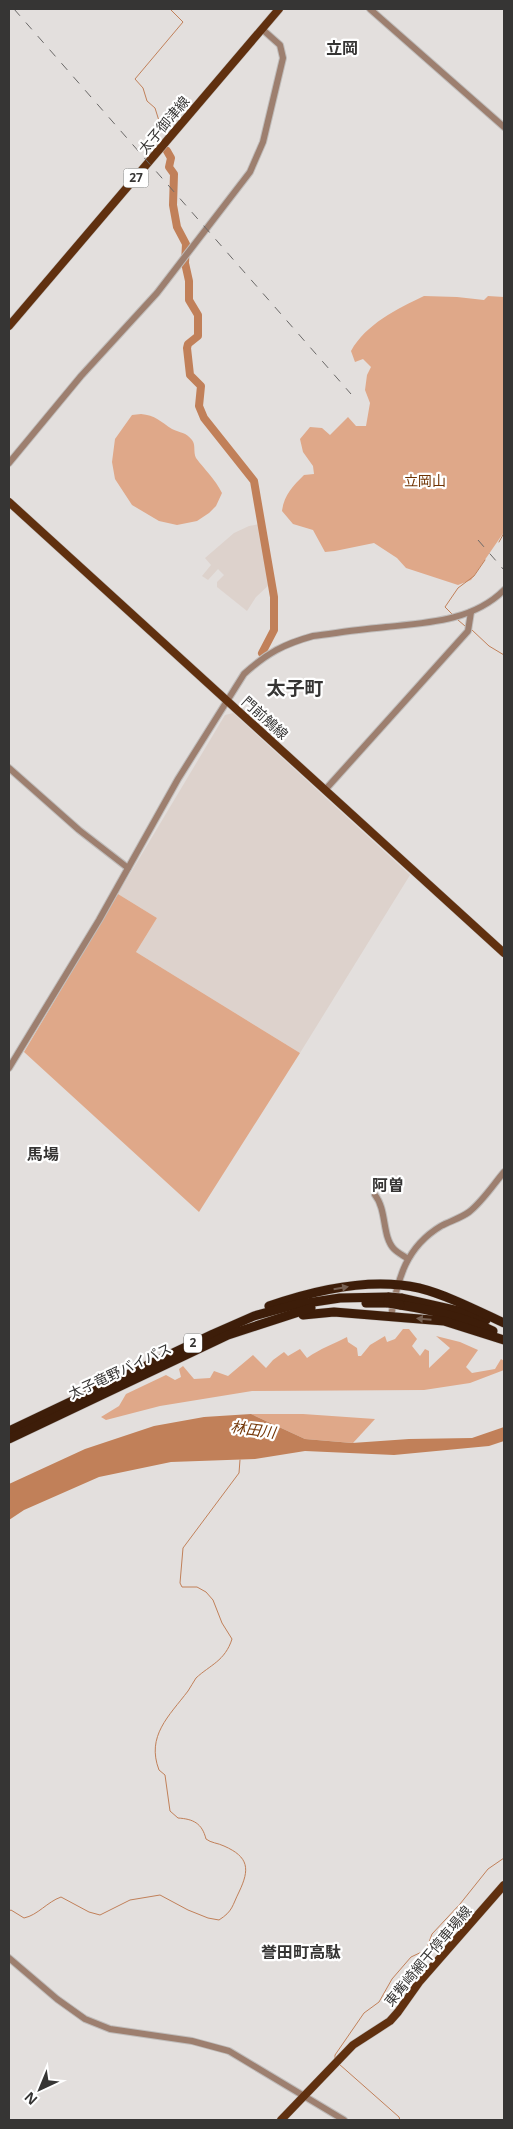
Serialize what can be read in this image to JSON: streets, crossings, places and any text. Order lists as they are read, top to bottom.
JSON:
{
  "streets": {
    "highway": ["2", "太子竜野バイパス"],
    "main road": [
      "太子御津線",
      "27",
      "門前鵤線",
      "東觜崎網干停車場線"
    ]
  },
  "districts": [
    "立岡",
    "太子町",
    "馬場",
    "阿曽",
    "誉田町高駄"
  ],
  "water": ["林田川"],
  "parks": ["立岡山"],
  "north": "bottom left"
}
